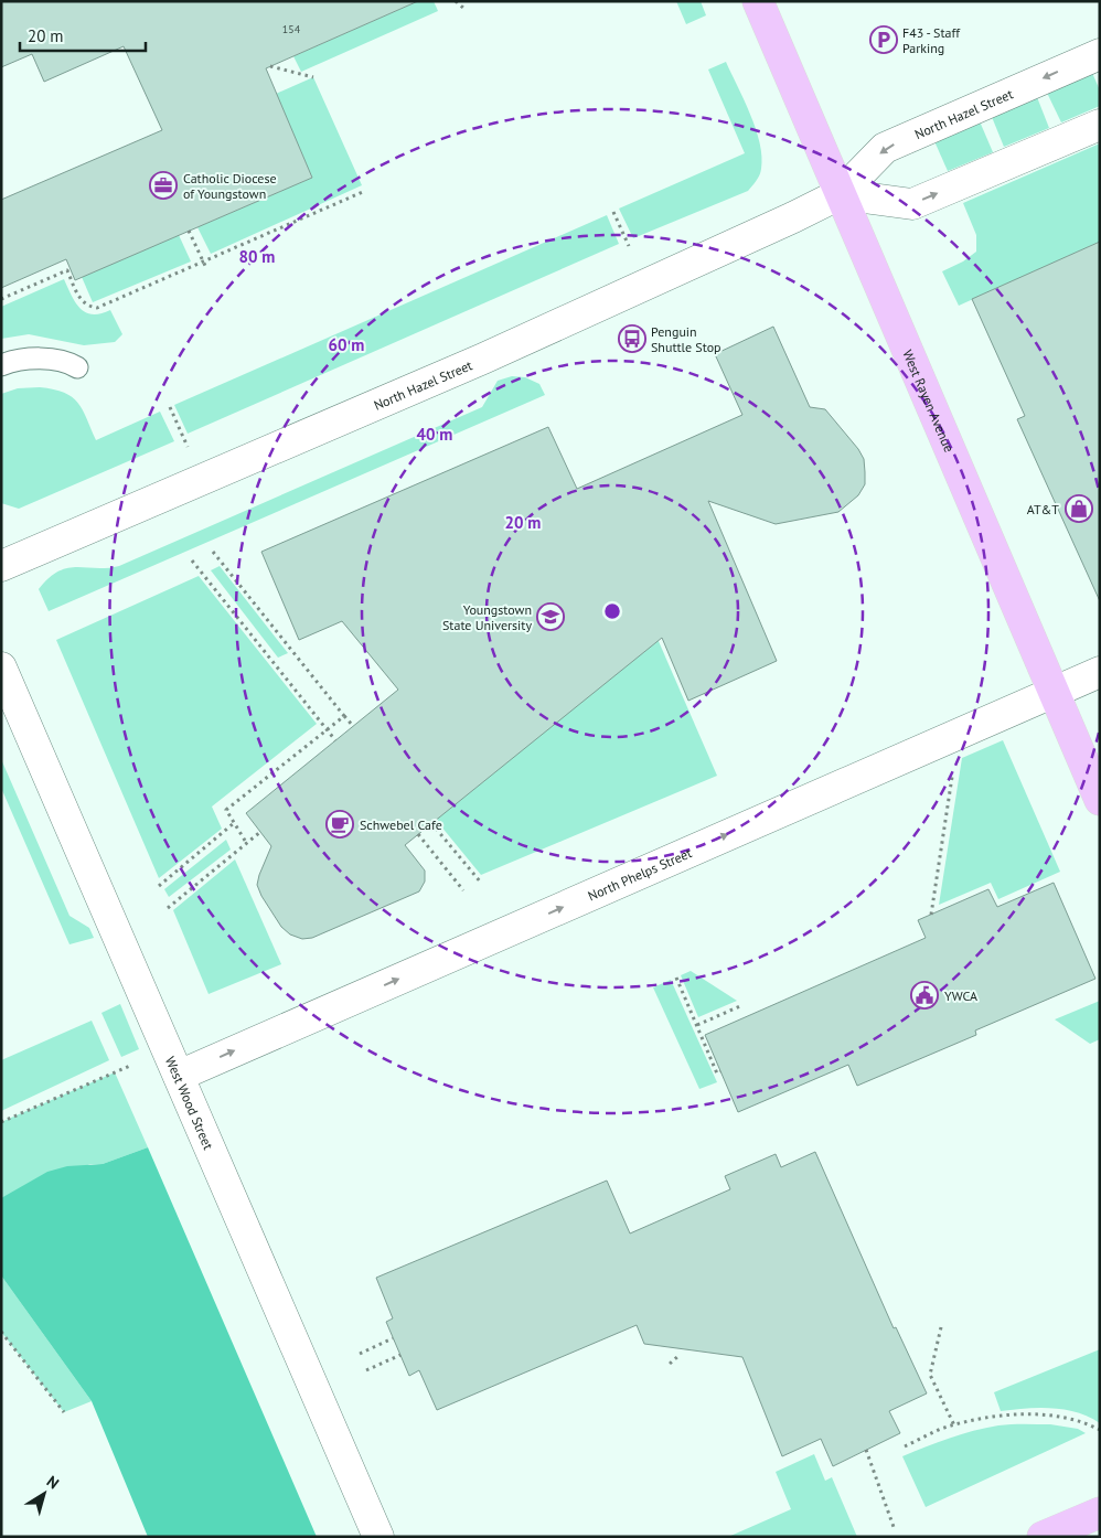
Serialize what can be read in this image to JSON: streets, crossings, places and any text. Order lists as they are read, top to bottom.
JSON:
{
  "streets": {
    "main road": ["West Rayen Avenue"],
    "street": ["North Hazel Street", "North Phelps Street", "West Wood Street"]
  },
  "crossings": [
    ["North Hazel Street", "West Rayen Avenue"],
    ["West Rayen Avenue", "North Phelps Street"],
    ["North Phelps Street", "West Wood Street"]
  ],
  "one_way": ["North Phelps Street"],
  "places": {
    "parking": ["F43 - Staff Parking"],
    "office": ["Catholic Diocese of Youngstown"],
    "bus stop": ["Penguin Shuttle Stop"],
    "shop": ["AT&T"],
    "school or university": ["Youngstown State University"],
    "cafe": ["Schwebel Cafe"],
    "public building": ["YWCA"]
  },
  "house_numbers": ["154"],
  "scale_bar": "20 m",
  "north": "top right",
  "rings": [
    "80 m",
    "60 m",
    "40 m",
    "20 m"
  ]
}
